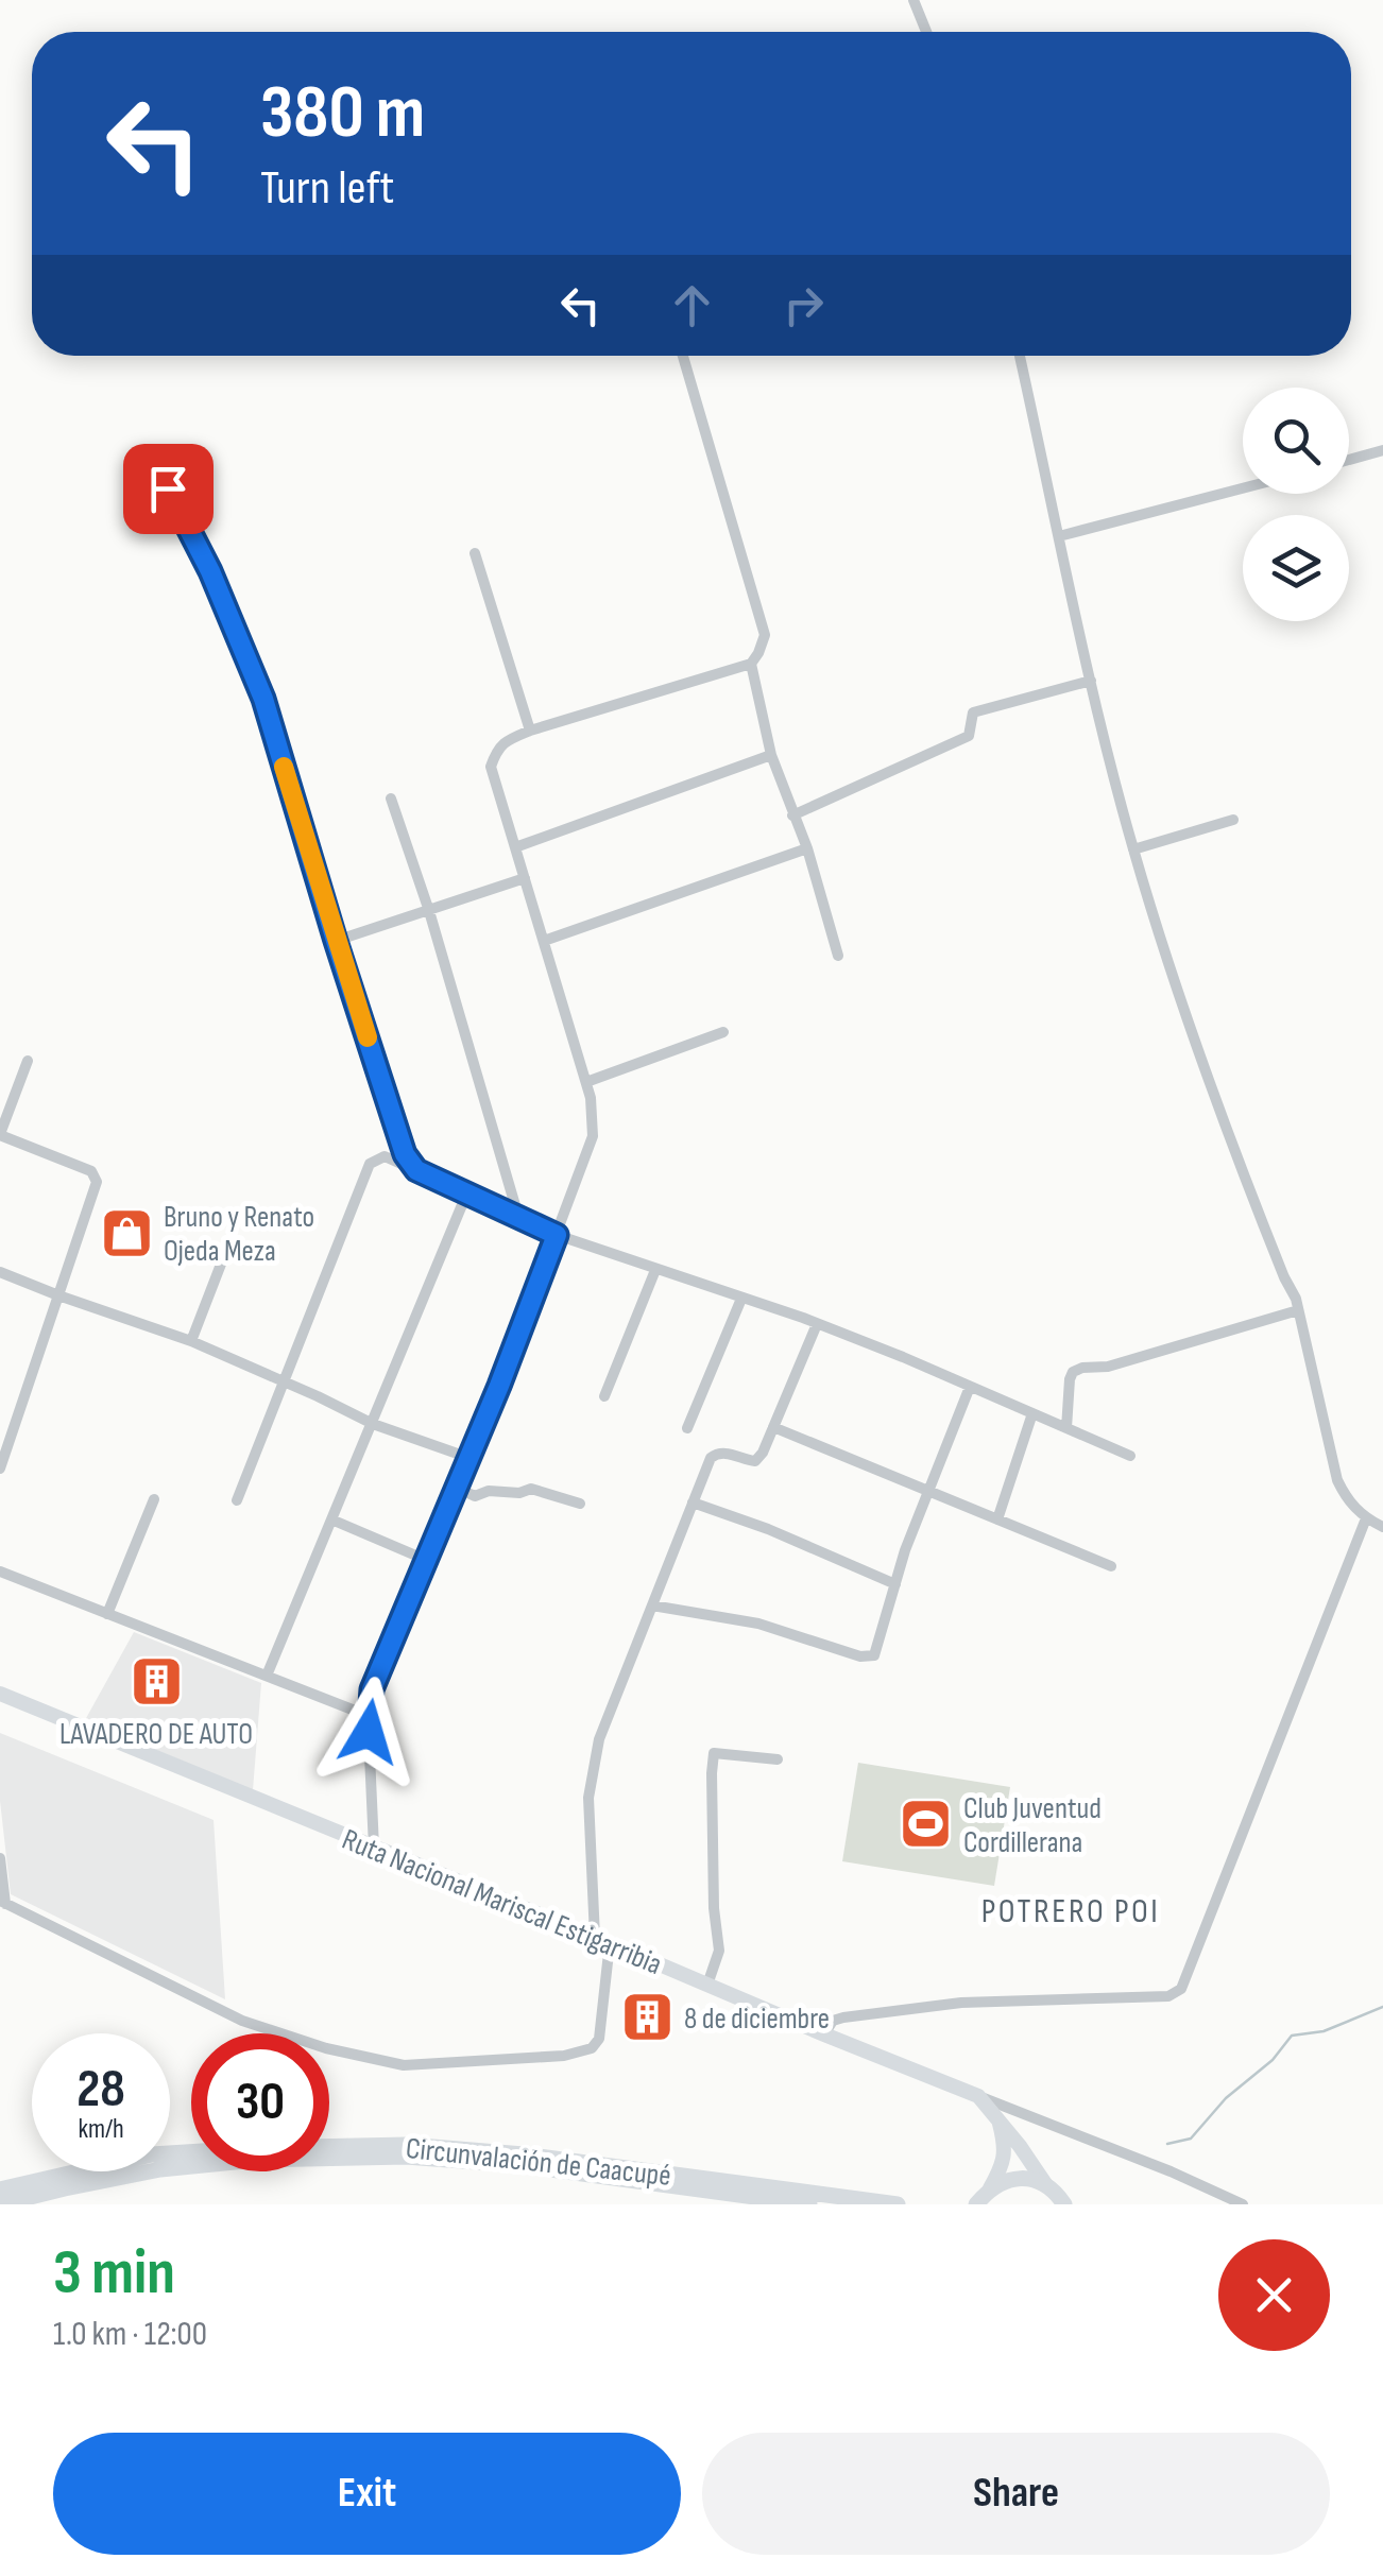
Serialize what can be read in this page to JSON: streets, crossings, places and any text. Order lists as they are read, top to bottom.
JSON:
{
  "streets": {
    "highway": ["Circunvalación de Caacupé"],
    "main road": ["Ruta Nacional Mariscal Estigarribia"]
  },
  "districts": ["POTRERO POI"],
  "places": {
    "shop": ["Bruno y Renato Ojeda Meza"],
    "building": ["LAVADERO DE AUTO", "8 de diciembre"],
    "sports": ["Club Juventud Cordillerana"]
  },
  "page": {
    "turn": ["380 m", "Turn left"],
    "speed": "28 km/h",
    "limit": "30",
    "heading": ["3 min", "1.0 km · 12:00"],
    "buttons": ["Exit", "Share"]
  }
}
